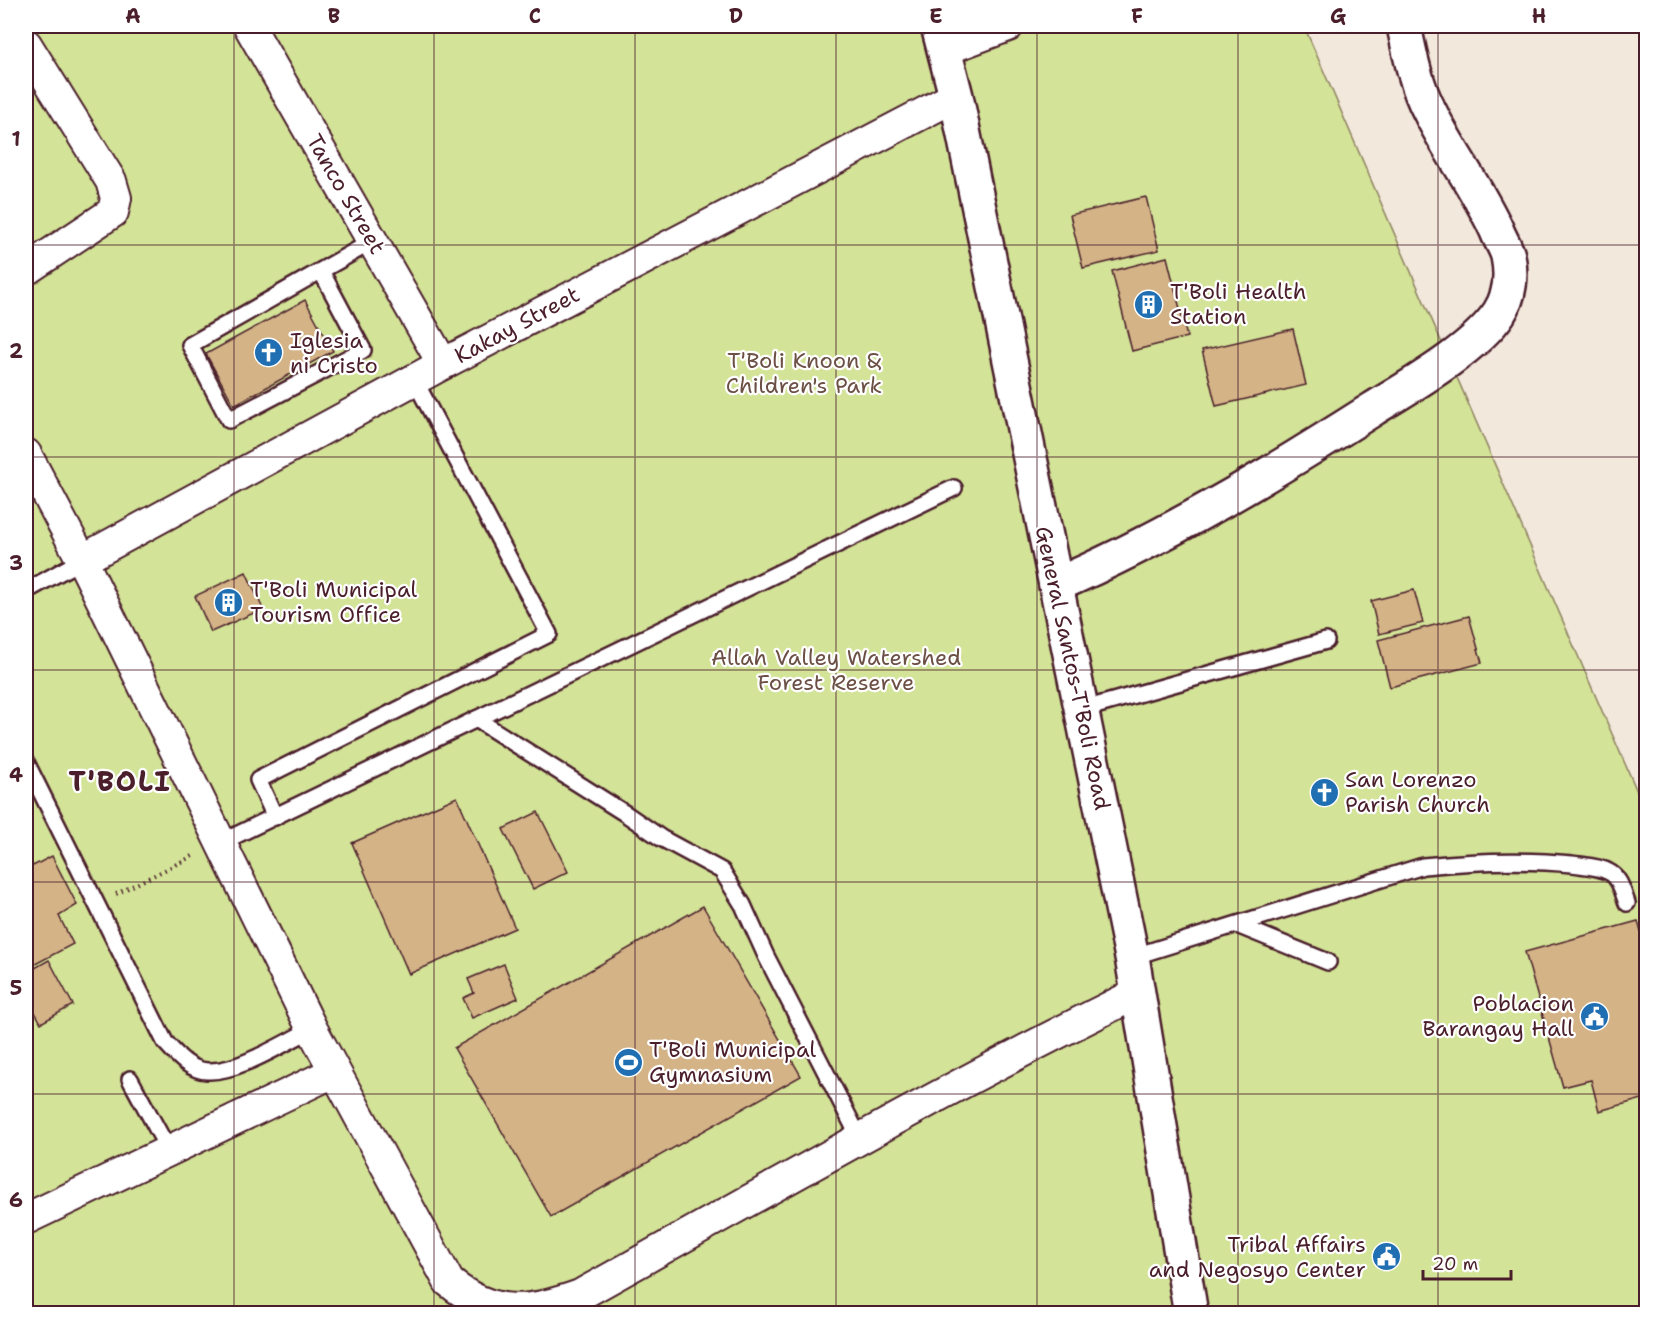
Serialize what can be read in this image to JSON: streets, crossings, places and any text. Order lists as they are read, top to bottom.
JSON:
{
  "streets": {
    "main road": ["General Santos-T'Boli Road"],
    "street": ["Tanco Street", "Kakay Street"]
  },
  "crossings": [
    ["Tanco Street", "Kakay Street"],
    ["Kakay Street", "General Santos-T'Boli Road"]
  ],
  "districts": ["T'BOLI"],
  "parks": ["T'Boli Knoon & Children's Park", "Allah Valley Watershed Forest Reserve"],
  "places": {
    "building": ["T'Boli Health Station", "T'Boli Municipal Tourism Office"],
    "church": ["Iglesia ni Cristo", "San Lorenzo Parish Church"],
    "public building": ["Poblacion Barangay Hall", "Tribal Affairs and Negosyo Center"],
    "sports": ["T'Boli Municipal Gymnasium"]
  },
  "scale_bar": "20 m",
  "grid": {
    "columns": [
      "A",
      "B",
      "C",
      "D",
      "E",
      "F",
      "G",
      "H"
    ],
    "rows": [
      "1",
      "2",
      "3",
      "4",
      "5",
      "6"
    ]
  }
}
